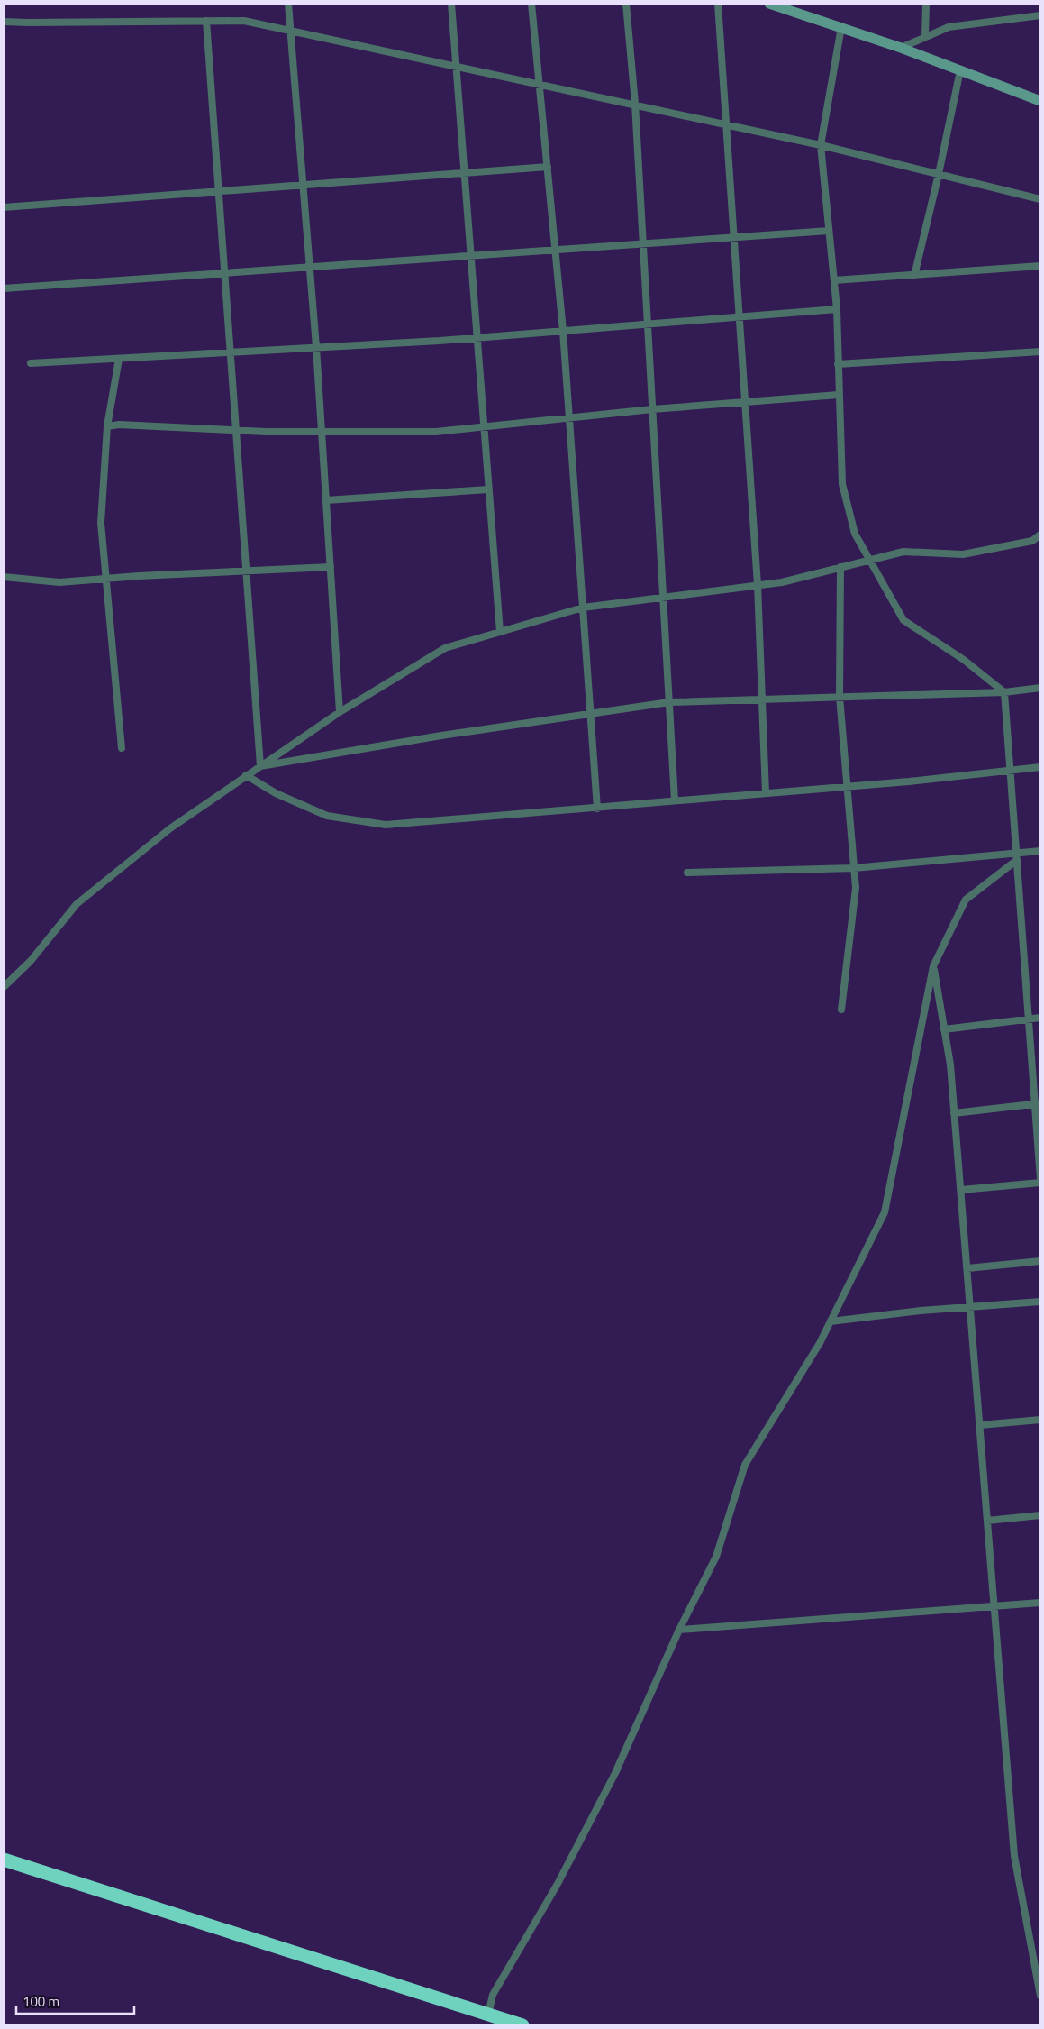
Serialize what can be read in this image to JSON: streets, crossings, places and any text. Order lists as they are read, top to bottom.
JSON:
{
  "scale_bar": "100 m"
}
